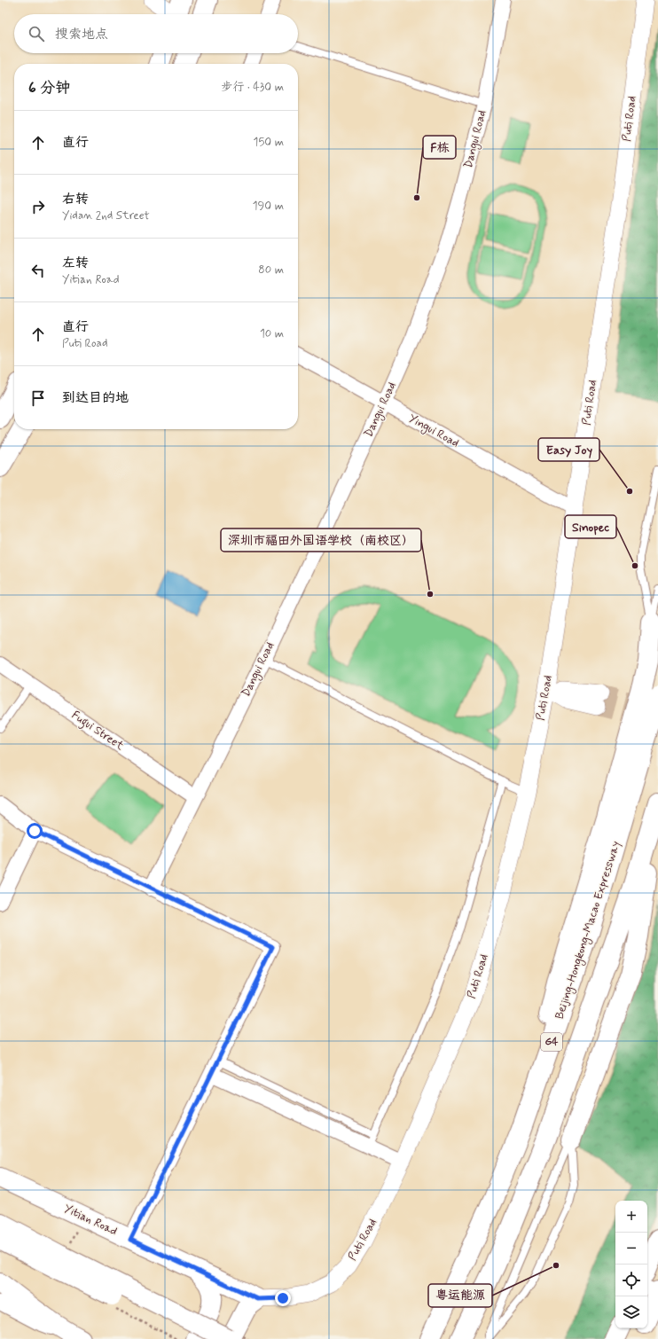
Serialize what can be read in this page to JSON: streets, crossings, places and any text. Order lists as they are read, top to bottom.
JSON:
{
  "streets": {
    "main road": ["G4", "Yitian Road"],
    "street": [
      "Puti Road",
      "Dangui Road",
      "Yingui Road",
      "Fugui Street"
    ]
  },
  "crossings": [
    ["Puti Road", "Yingui Road"],
    ["Puti Road", "Yitian Road"],
    ["Dangui Road", "Yingui Road"],
    ["Dangui Road", "Fugui Street"]
  ],
  "places": [
    "F栋",
    "Easy Joy",
    "Sinopec",
    "深圳市福田外国语学校（南校区）",
    "粤运能源"
  ],
  "page": {
    "search": "搜索地点",
    "heading": ["6 分钟", "步行 · 430 m"],
    "list": [
      ["直行", "150 m"],
      ["右转", "Yidan 2nd Street", "190 m"],
      ["左转", "Yitian Road", "80 m"],
      ["直行", "Puti Road", "10 m"],
      "到达目的地"
    ],
    "map_buttons": ["+", "−"]
  }
}
